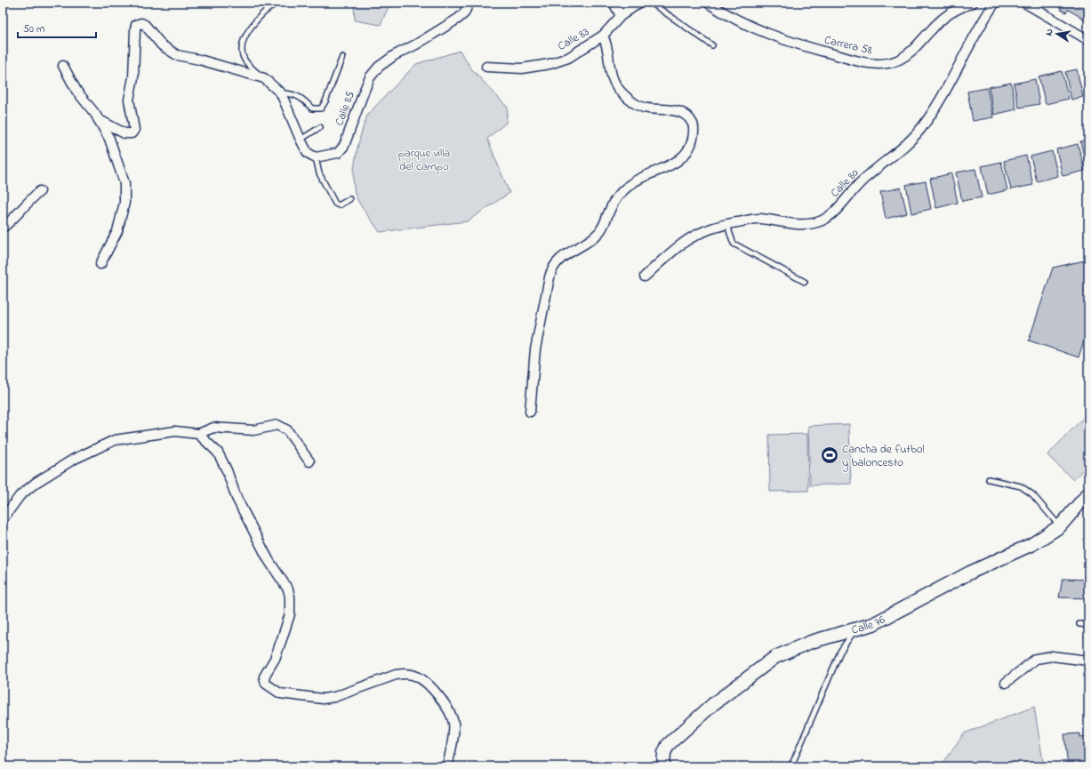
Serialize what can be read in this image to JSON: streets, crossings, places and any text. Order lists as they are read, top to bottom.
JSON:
{
  "streets": {
    "street": [
      "Calle 83",
      "Carrera 58",
      "Calle 85",
      "Calle 80",
      "Calle 76"
    ]
  },
  "parks": ["parque villa del campo"],
  "places": {
    "sports": ["Cancha de futbol y baloncesto"]
  },
  "scale_bar": "50 m",
  "north": "left"
}
